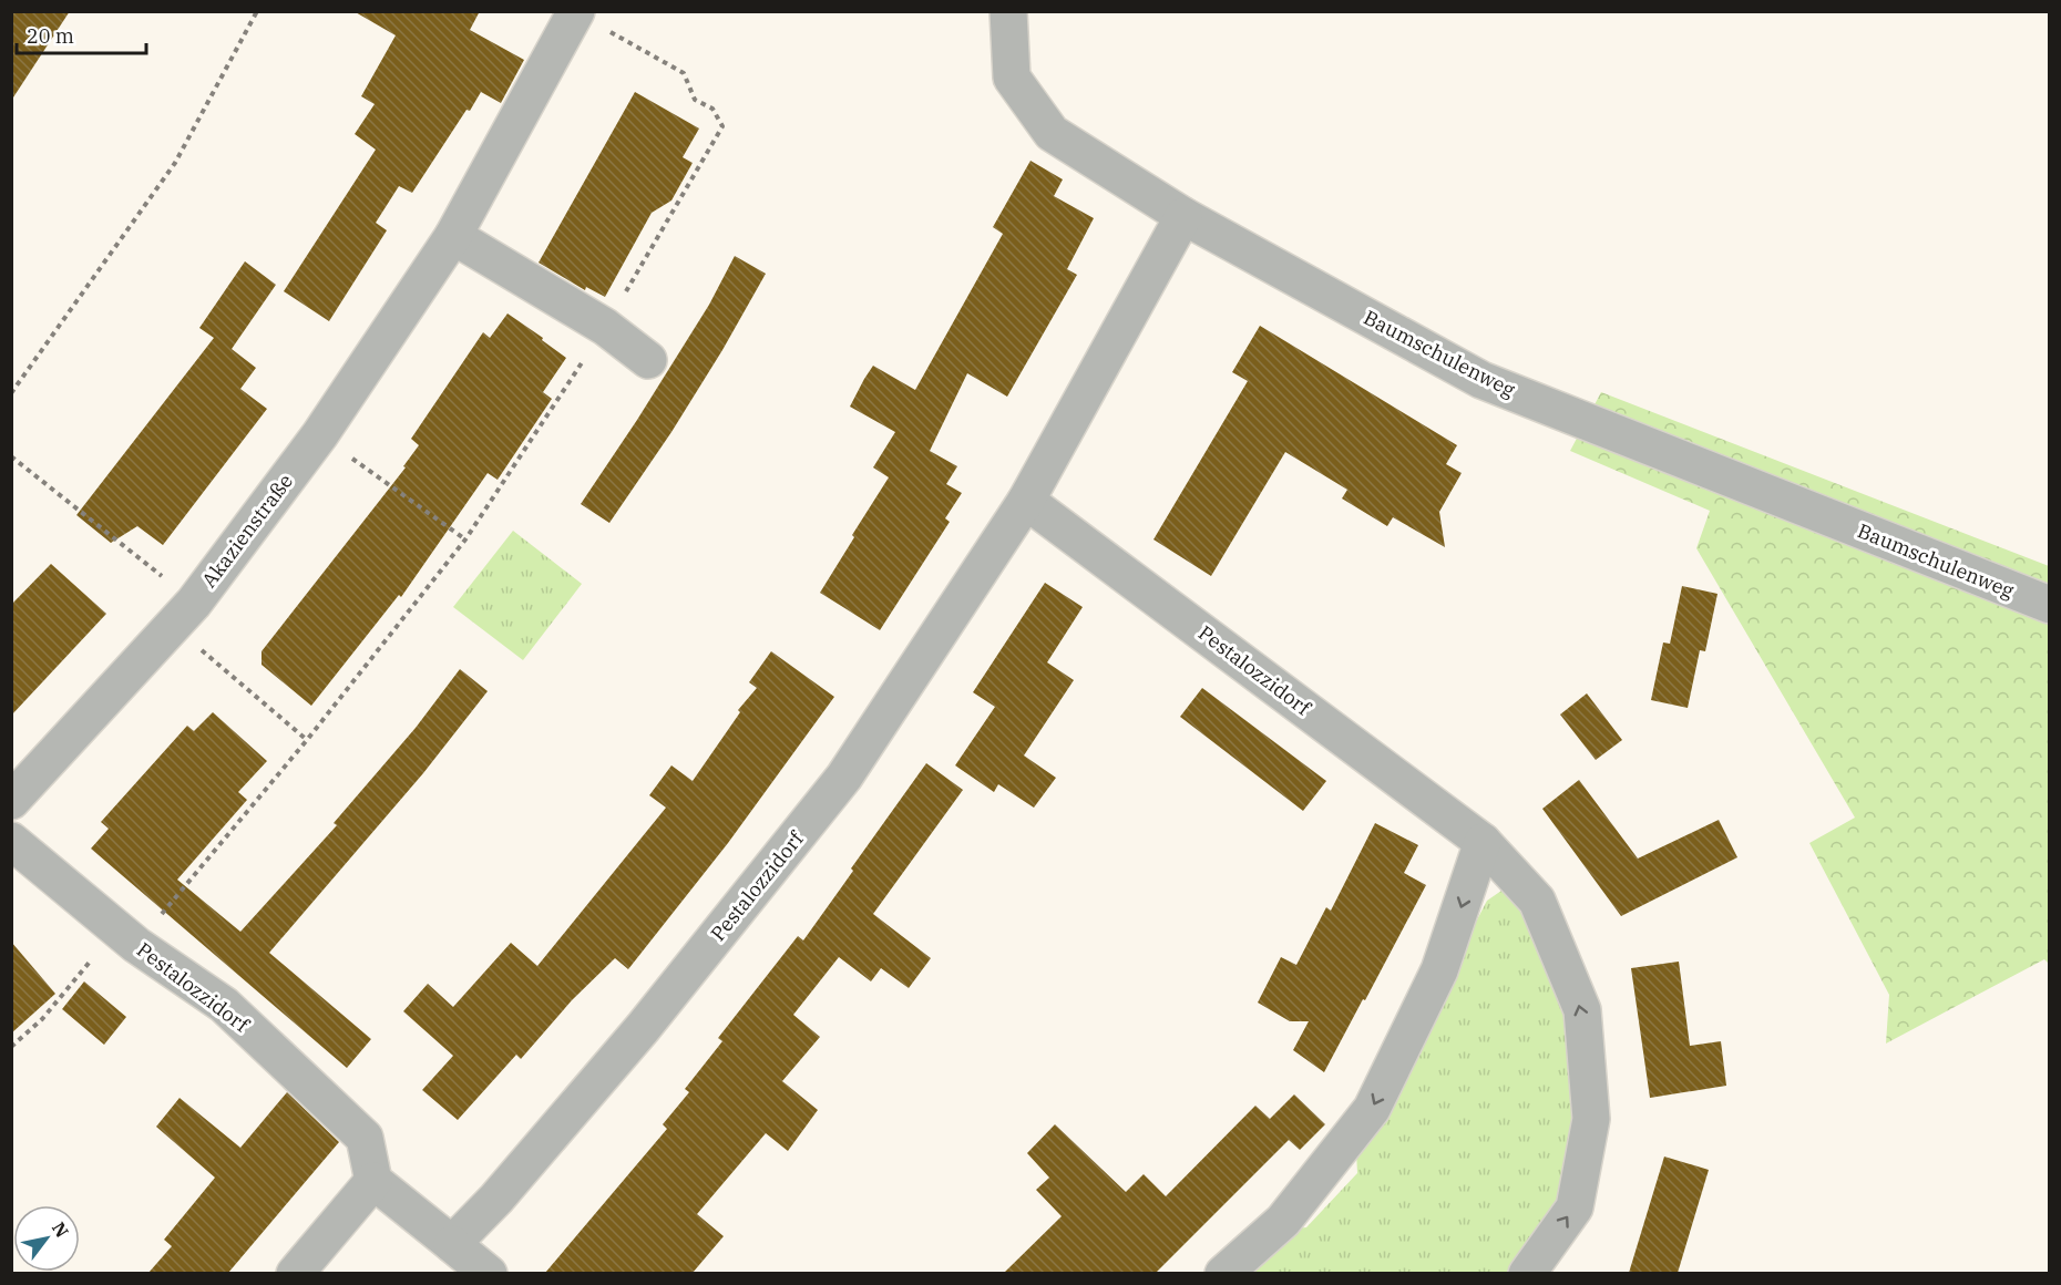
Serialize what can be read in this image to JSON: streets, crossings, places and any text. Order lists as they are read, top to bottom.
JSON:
{
  "streets": {
    "street": ["Baumschulenweg", "Akazienstraße", "Pestalozzidorf"]
  },
  "crossings": [
    ["Baumschulenweg", "Pestalozzidorf"]
  ],
  "scale_bar": "20 m",
  "north": "top right"
}
